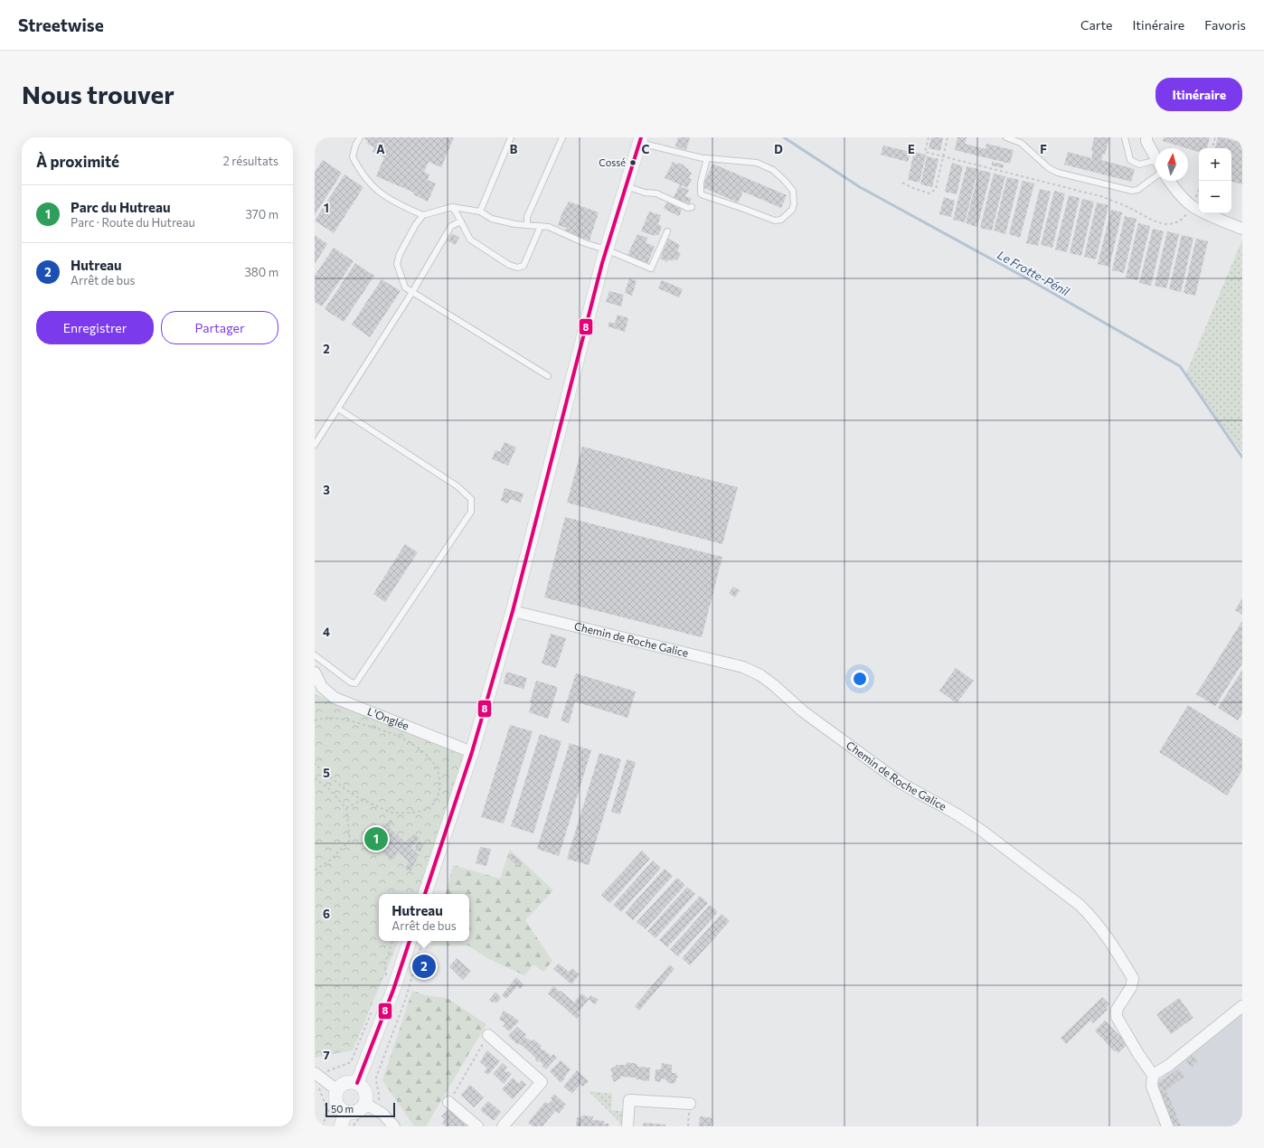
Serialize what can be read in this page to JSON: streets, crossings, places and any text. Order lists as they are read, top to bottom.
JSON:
{
  "streets": {
    "street": ["Chemin de Roche Galice", "L'Onglée"]
  },
  "water": ["Le Frotte-Pénil"],
  "places": ["Cossé"],
  "lines": ["transit line 8"],
  "scale_bar": "50 m",
  "north": "top",
  "page": {
    "header": "Streetwise",
    "nav": ["Carte", "Itinéraire", "Favoris"],
    "buttons": [
      "Itinéraire",
      ["Enregistrer", "Partager"]
    ],
    "title": "Nous trouver",
    "heading": ["À proximité", "2 résultats"],
    "map_buttons": ["+", "−"],
    "list": [
      {
        "mark": "1",
        "name": "Parc du Hutreau",
        "note": "Parc · Route du Hutreau",
        "value": "370 m"
      },
      {
        "mark": "2",
        "name": "Hutreau",
        "note": "Arrêt de bus",
        "value": "380 m"
      }
    ],
    "pins": ["1", "2"],
    "popup": ["Hutreau", "Arrêt de bus"],
    "scale": "50 m"
  },
  "grid": {
    "columns": [
      "A",
      "B",
      "C",
      "D",
      "E",
      "F"
    ],
    "rows": [
      "1",
      "2",
      "3",
      "4",
      "5",
      "6",
      "7"
    ]
  }
}
